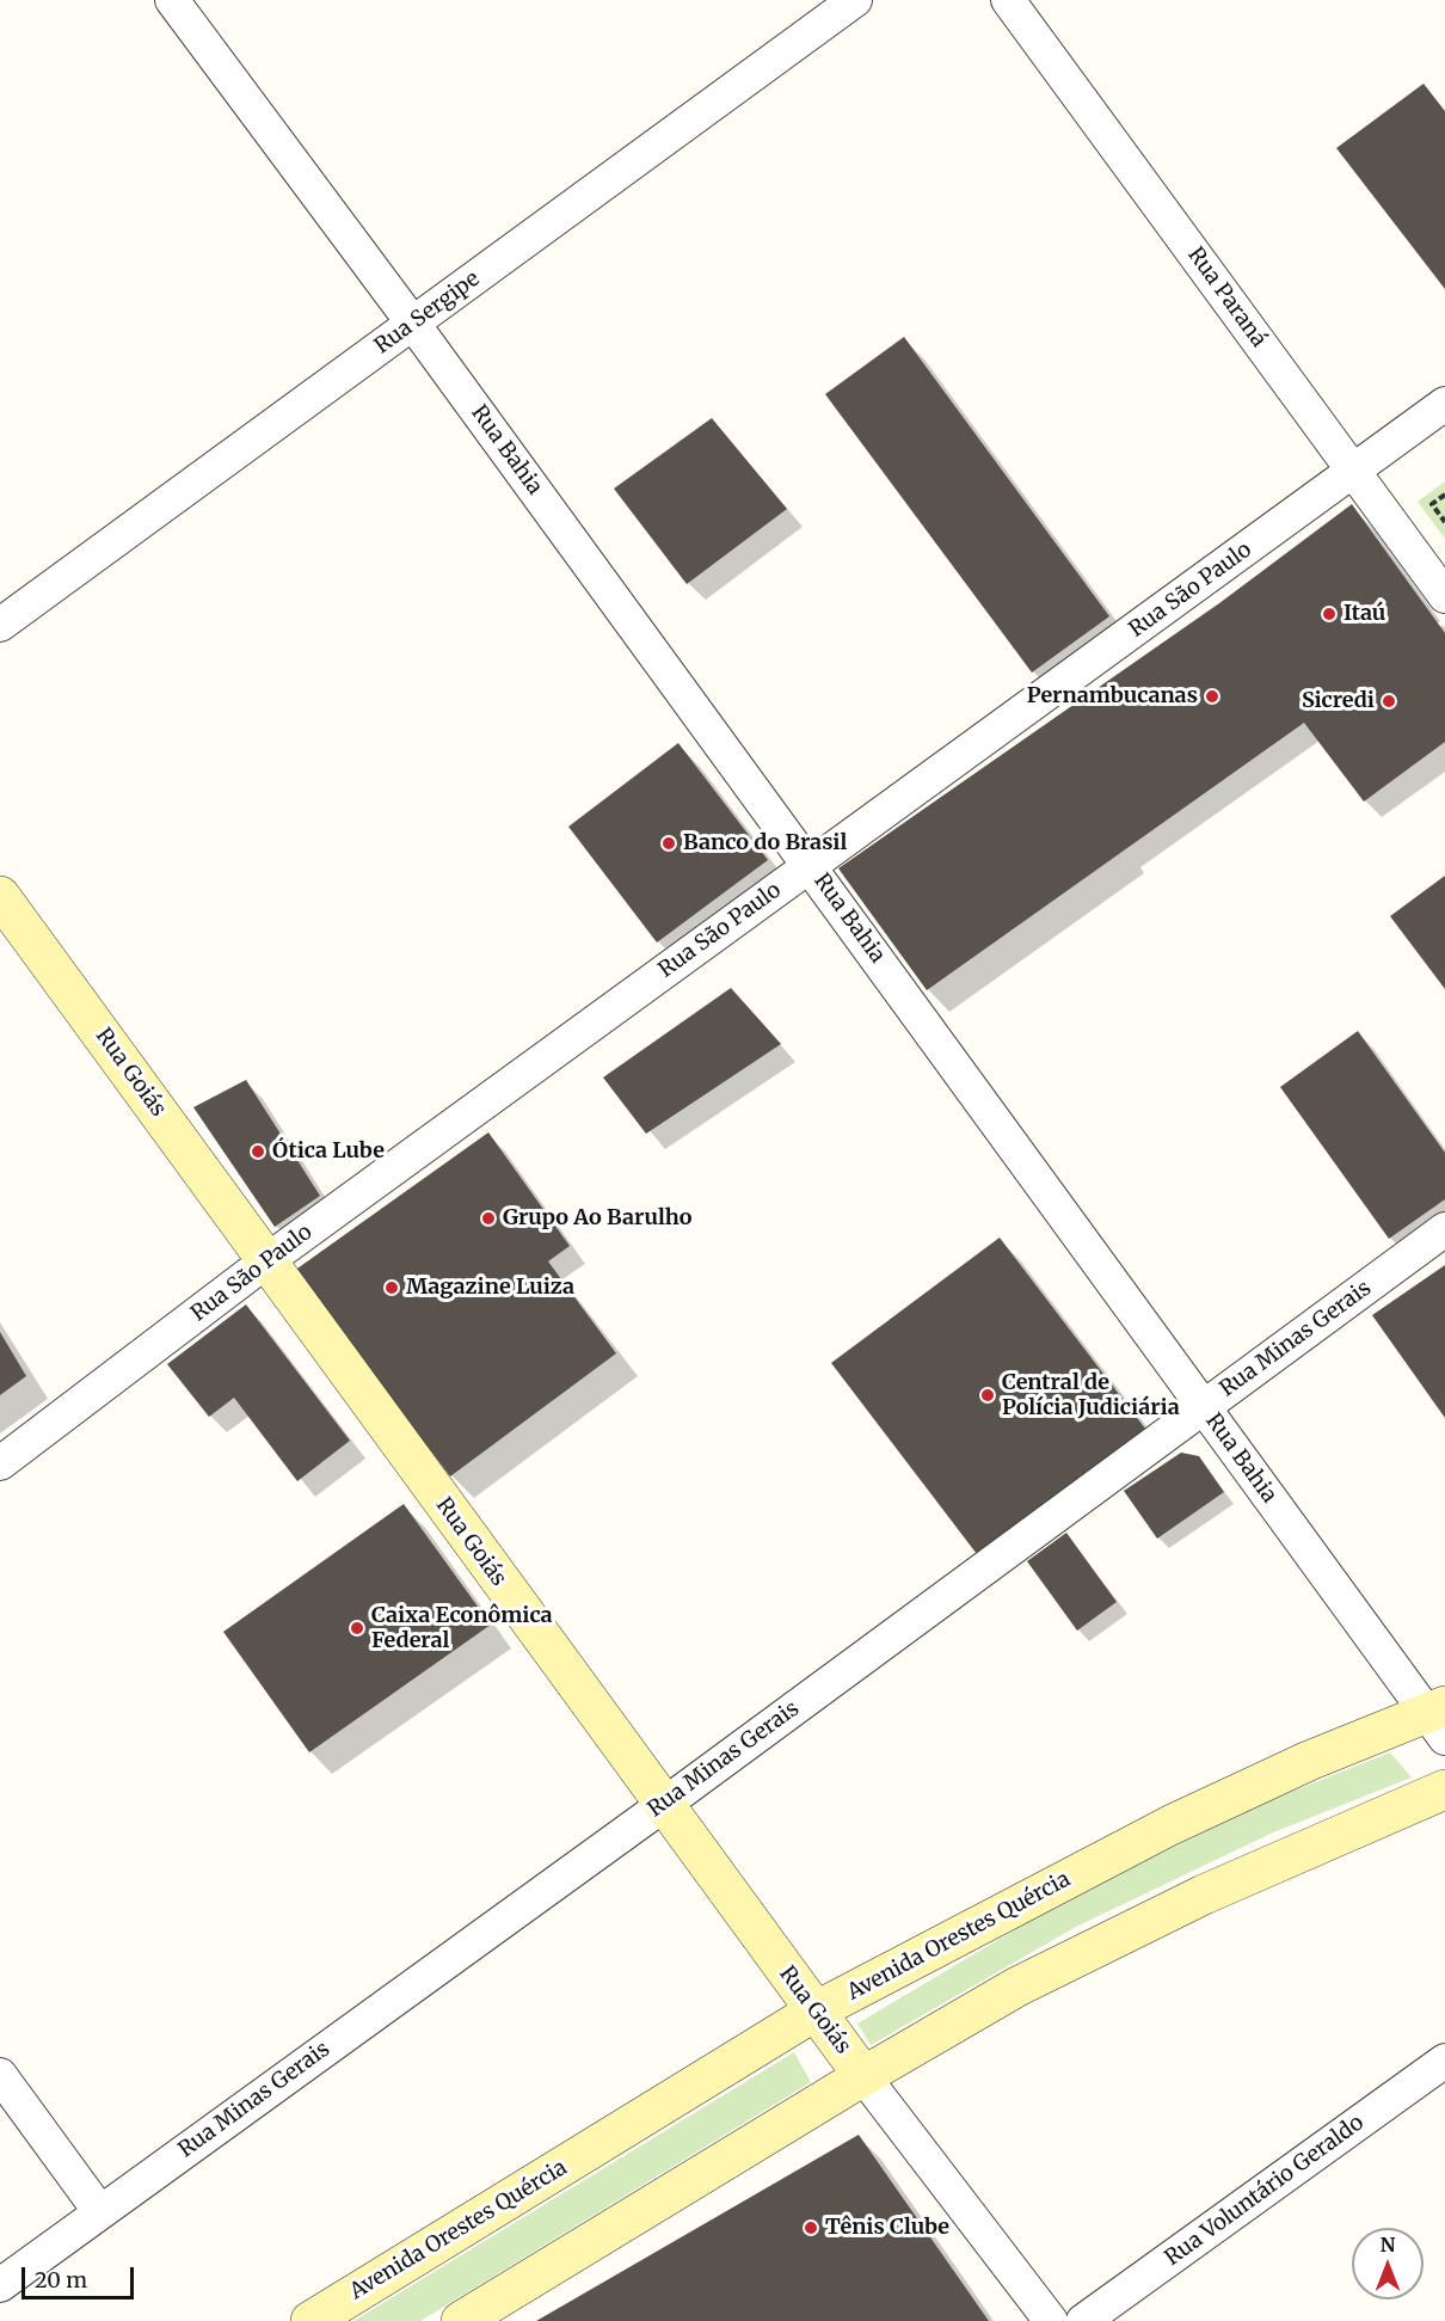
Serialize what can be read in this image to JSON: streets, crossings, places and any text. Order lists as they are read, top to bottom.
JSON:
{
  "streets": {
    "main road": ["Rua Goiás", "Avenida Orestes Quércia"],
    "street": [
      "Rua Paraná",
      "Rua Sergipe",
      "Rua Bahia",
      "Rua São Paulo",
      "Rua Minas Gerais",
      "Rua Voluntário Geraldo"
    ]
  },
  "crossings": [
    ["Rua Paraná", "Rua São Paulo"],
    ["Rua Sergipe", "Rua Bahia"],
    ["Rua Bahia", "Rua São Paulo"],
    ["Rua Bahia", "Rua Minas Gerais"],
    ["Rua Bahia", "Avenida Orestes Quércia"],
    ["Rua São Paulo", "Rua Goiás"],
    ["Rua Goiás", "Rua Minas Gerais"],
    ["Rua Goiás", "Avenida Orestes Quércia"]
  ],
  "places": [
    "Itaú",
    "Pernambucanas",
    "Sicredi",
    "Banco do Brasil",
    "Ótica Lube",
    "Grupo Ao Barulho",
    "Magazine Luiza",
    "Central de Polícia Judiciária",
    "Caixa Econômica Federal",
    "Tênis Clube"
  ],
  "scale_bar": "20 m",
  "north": "top"
}
